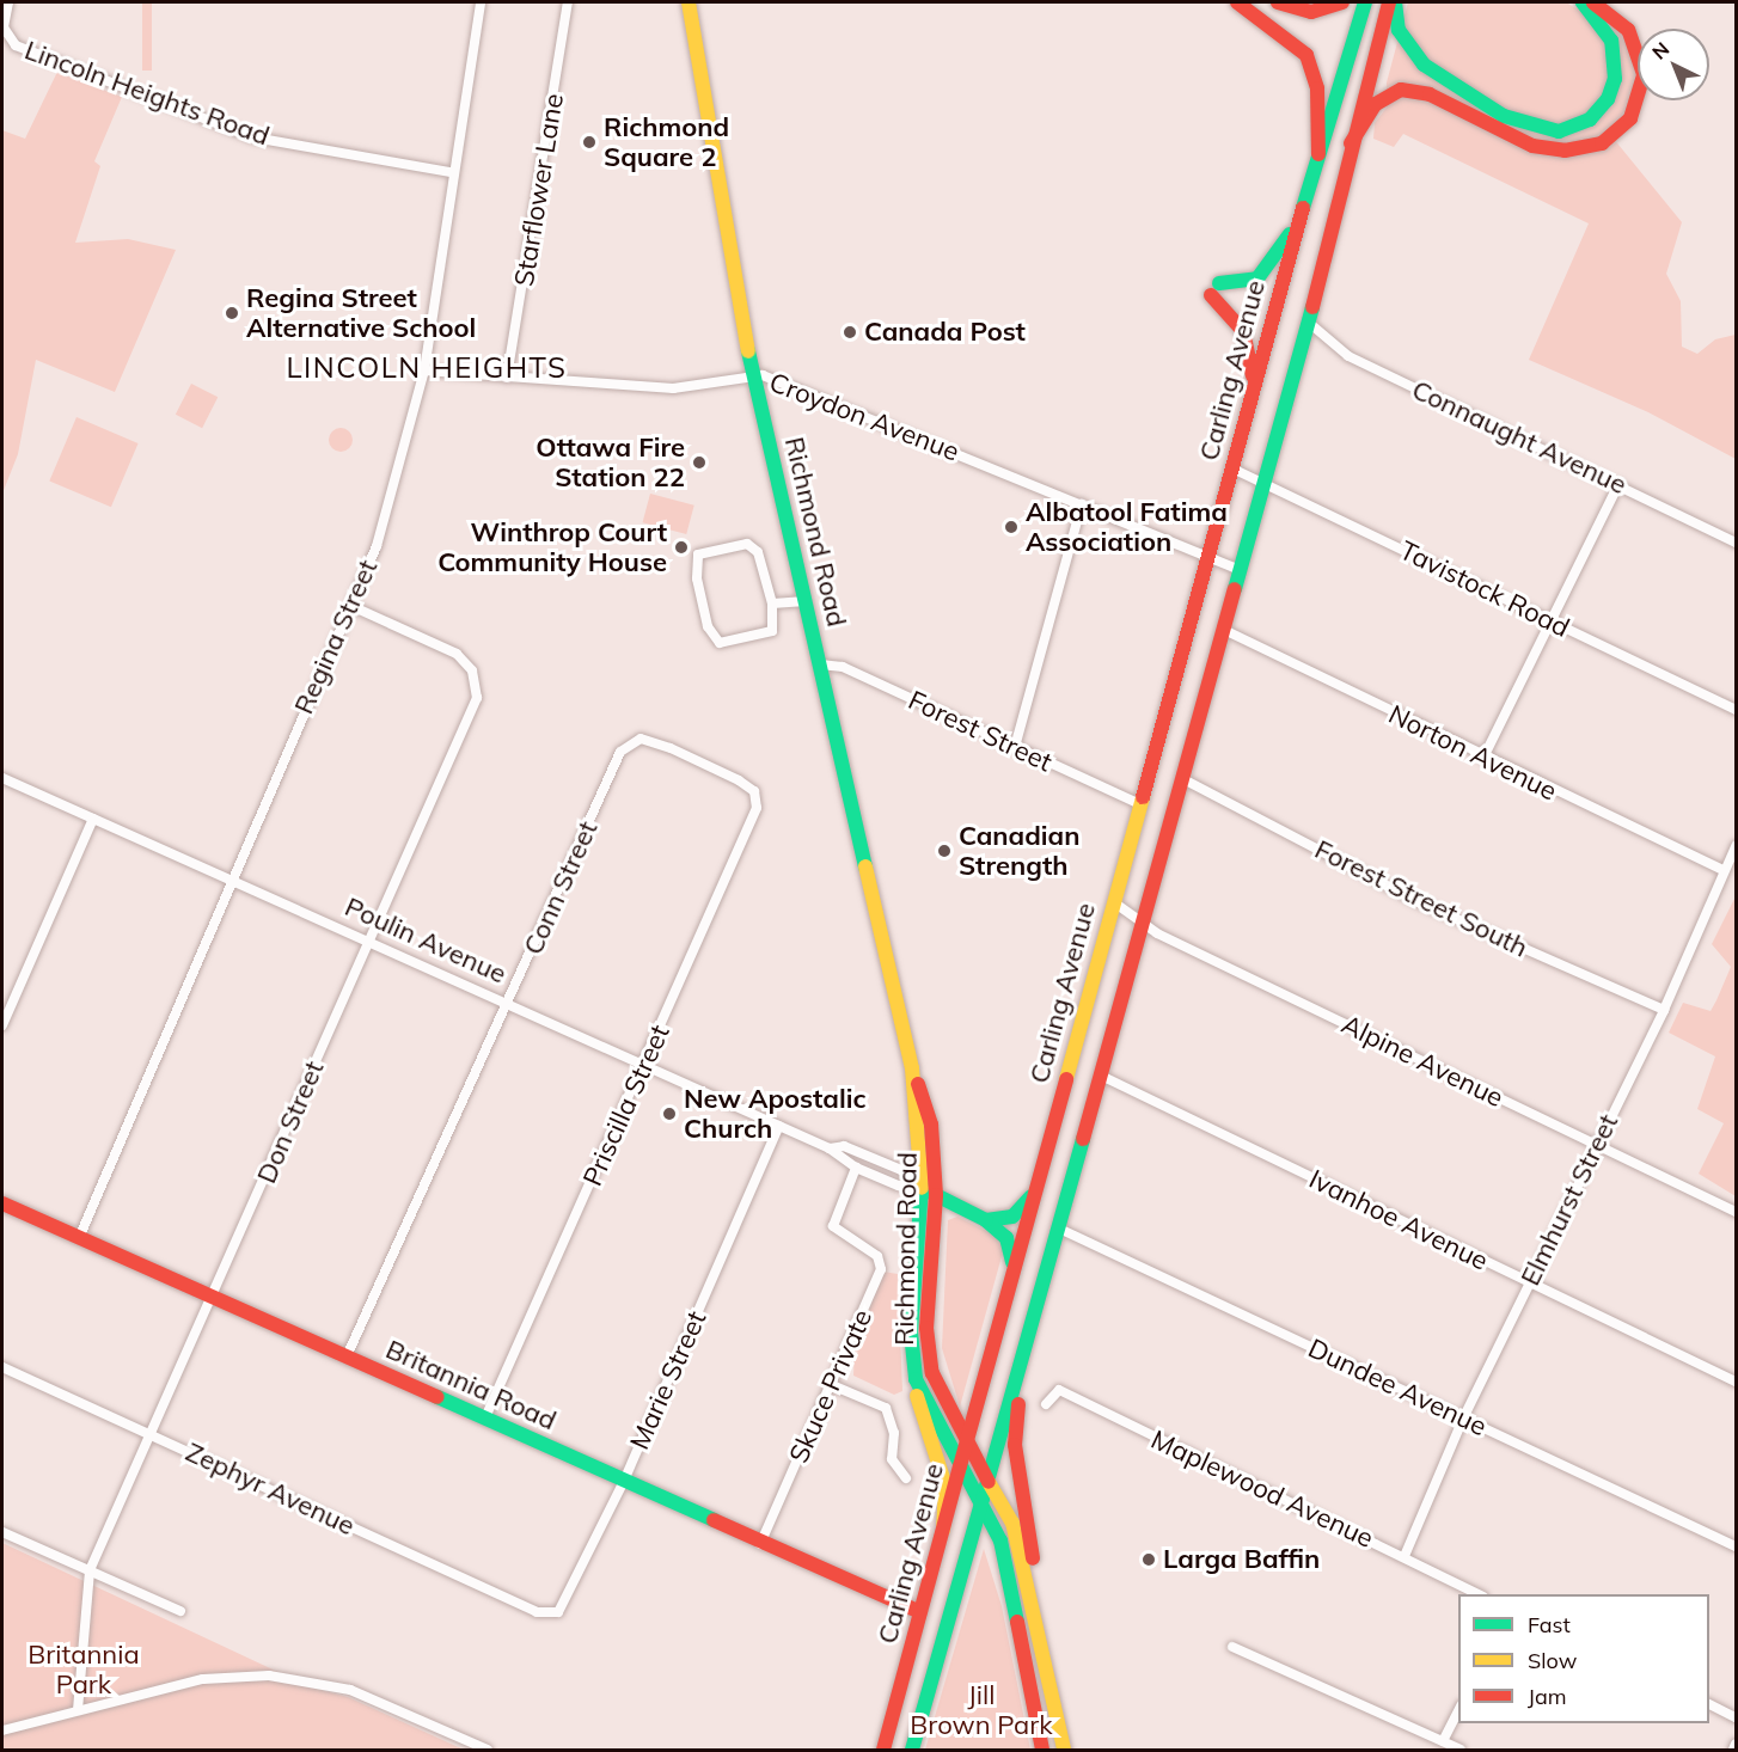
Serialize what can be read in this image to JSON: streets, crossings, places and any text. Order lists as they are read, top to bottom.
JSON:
{
  "streets": {
    "main road": [
      "Carling Avenue",
      "Richmond Road",
      "Poulin Avenue",
      "Britannia Road"
    ],
    "street": [
      "Lincoln Heights Road",
      "Starflower Lane",
      "Croydon Avenue",
      "Connaught Avenue",
      "Tavistock Road",
      "Regina Street",
      "Forest Street",
      "Norton Avenue",
      "Conn Street",
      "Forest Street South",
      "Alpine Avenue",
      "Priscilla Street",
      "Don Street",
      "Elmhurst Street",
      "Ivanhoe Avenue",
      "Marie Street",
      "Skuce Private",
      "Dundee Avenue",
      "Zephyr Avenue",
      "Maplewood Avenue"
    ]
  },
  "crossings": [
    ["Lincoln Heights Road", "Regina Street"],
    ["Starflower Lane", "Croydon Avenue"],
    ["Carling Avenue", "Croydon Avenue"],
    ["Carling Avenue", "Connaught Avenue"],
    ["Carling Avenue", "Richmond Road"],
    ["Carling Avenue", "Tavistock Road"],
    ["Carling Avenue", "Forest Street"],
    ["Carling Avenue", "Norton Avenue"],
    ["Carling Avenue", "Forest Street South"],
    ["Carling Avenue", "Poulin Avenue"],
    ["Carling Avenue", "Alpine Avenue"],
    ["Carling Avenue", "Ivanhoe Avenue"],
    ["Carling Avenue", "Britannia Road"],
    ["Carling Avenue", "Dundee Avenue"],
    ["Croydon Avenue", "Richmond Road"],
    ["Croydon Avenue", "Regina Street"],
    ["Richmond Road", "Forest Street"],
    ["Richmond Road", "Poulin Avenue"],
    ["Regina Street", "Poulin Avenue"],
    ["Regina Street", "Don Street"],
    ["Regina Street", "Britannia Road"],
    ["Norton Avenue", "Elmhurst Street"],
    ["Conn Street", "Poulin Avenue"],
    ["Conn Street", "Priscilla Street"],
    ["Conn Street", "Britannia Road"],
    ["Forest Street South", "Elmhurst Street"],
    ["Poulin Avenue", "Priscilla Street"],
    ["Poulin Avenue", "Don Street"],
    ["Poulin Avenue", "Marie Street"],
    ["Poulin Avenue", "Skuce Private"],
    ["Alpine Avenue", "Elmhurst Street"],
    ["Priscilla Street", "Britannia Road"],
    ["Don Street", "Britannia Road"],
    ["Don Street", "Zephyr Avenue"],
    ["Elmhurst Street", "Ivanhoe Avenue"],
    ["Elmhurst Street", "Dundee Avenue"],
    ["Elmhurst Street", "Maplewood Avenue"],
    ["Marie Street", "Britannia Road"],
    ["Marie Street", "Zephyr Avenue"],
    ["Britannia Road", "Skuce Private"]
  ],
  "districts": ["LINCOLN HEIGHTS"],
  "parks": ["Britannia Park", "Jill Brown Park"],
  "places": [
    "Richmond Square 2",
    "Regina Street Alternative School",
    "Canada Post",
    "Ottawa Fire Station 22",
    "Albatool Fatima Association",
    "Winthrop Court Community House",
    "Canadian Strength",
    "New Apostalic Church",
    "Larga Baffin"
  ],
  "legend": ["Fast", "Slow", "Jam"],
  "north": "top left"
}
